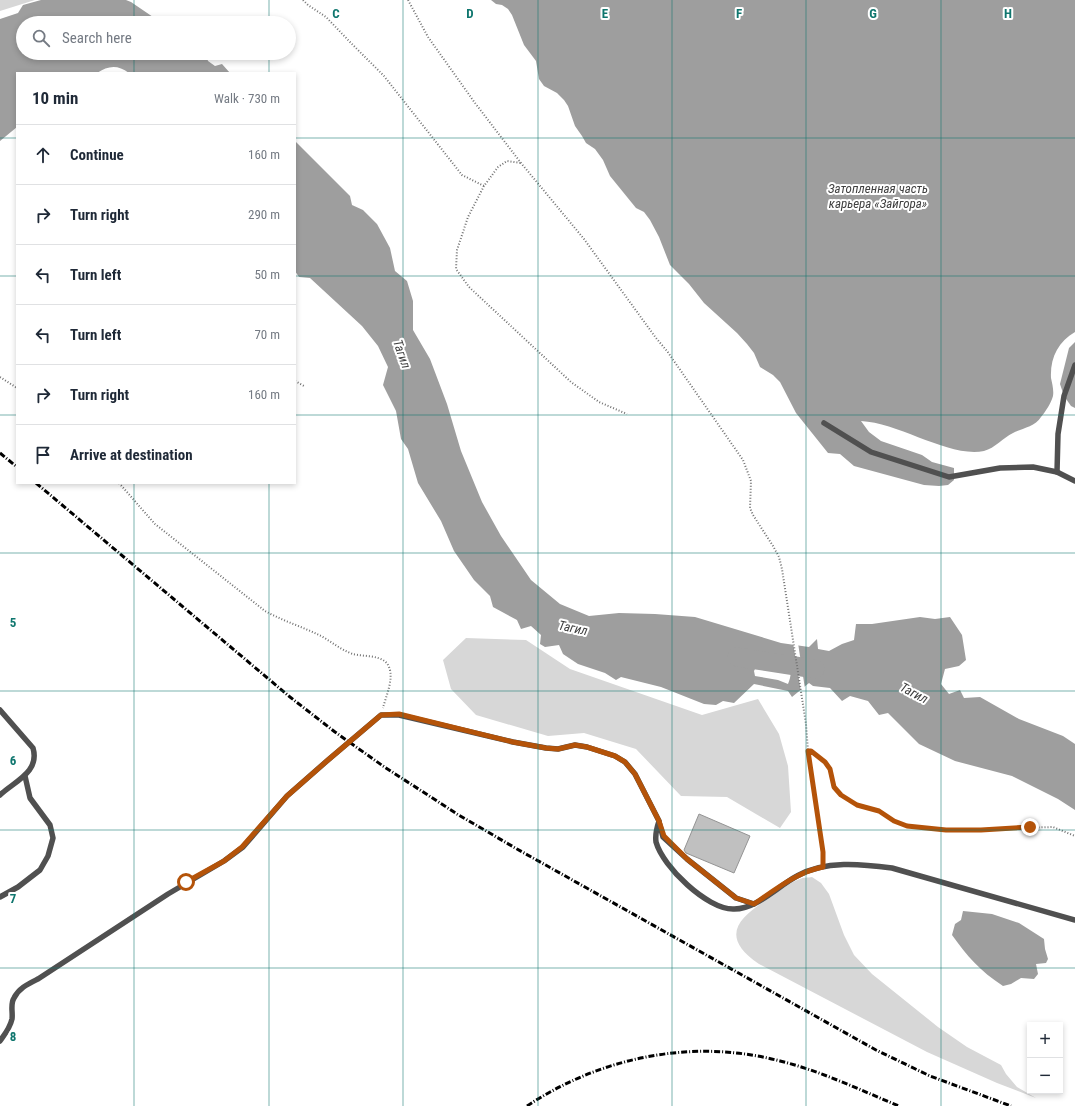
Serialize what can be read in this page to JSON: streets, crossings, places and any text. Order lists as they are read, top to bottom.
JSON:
{
  "water": ["Затопленная часть карьера «Зайгора»", "Тагил"],
  "page": {
    "search": "Search here",
    "heading": ["10 min", "Walk · 730 m"],
    "list": [
      ["Continue", "160 m"],
      ["Turn right", "290 m"],
      ["Turn left", "50 m"],
      ["Turn left", "70 m"],
      ["Turn right", "160 m"],
      "Arrive at destination"
    ],
    "map_buttons": ["+", "−"]
  },
  "grid": {
    "columns": [
      "C",
      "D",
      "E",
      "F",
      "G",
      "H"
    ],
    "rows": [
      "5",
      "6",
      "7",
      "8"
    ]
  }
}
